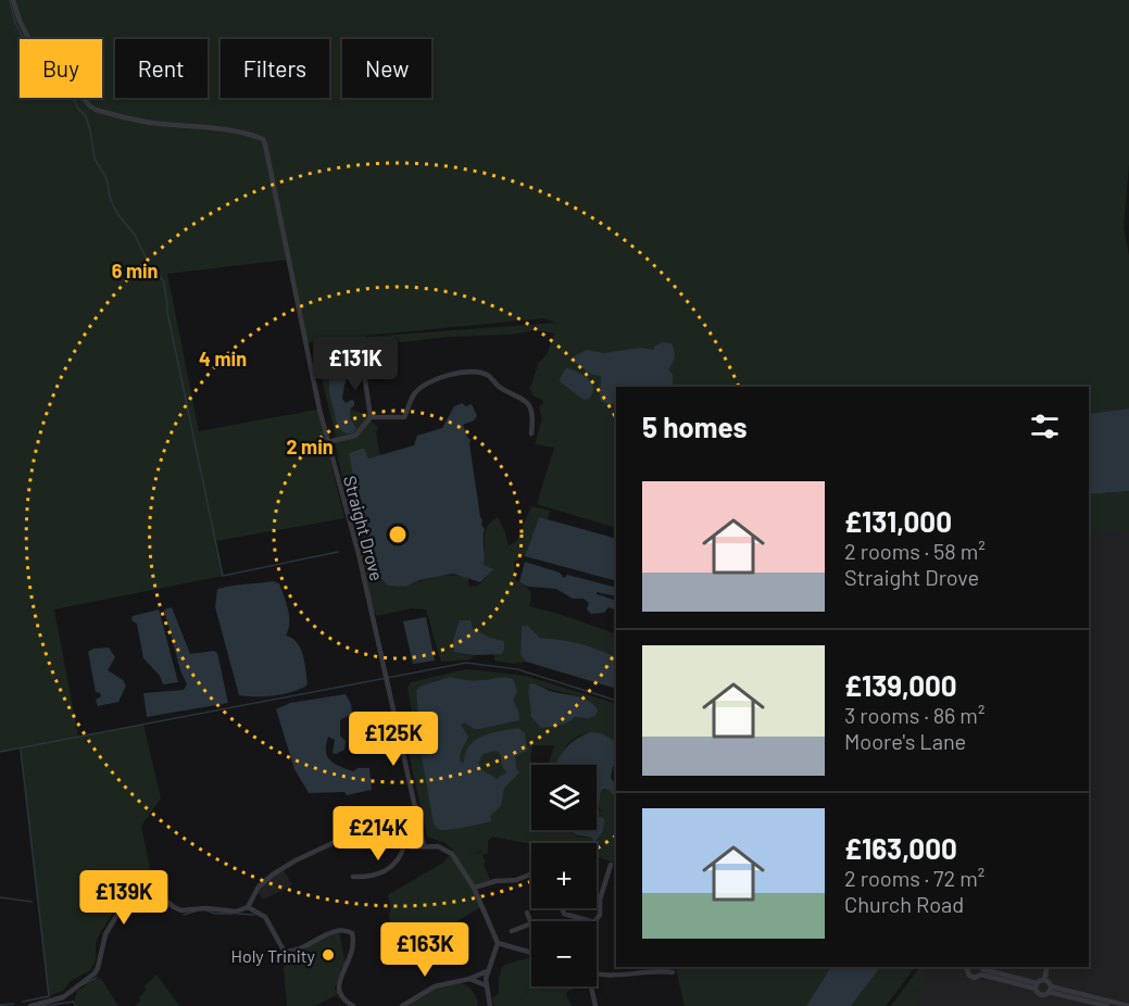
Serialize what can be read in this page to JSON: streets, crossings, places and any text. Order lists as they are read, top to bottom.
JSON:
{
  "streets": {
    "street": ["Straight Drove"]
  },
  "places": ["Holy Trinity"],
  "page": {
    "chip": [
      "Buy",
      "Rent",
      "Filters",
      "New"
    ],
    "price": [
      "£131K",
      "£125K",
      "£214K",
      "£139K",
      "£163K"
    ],
    "heading": "5 homes",
    "list": [
      {
        "name": "£131,000",
        "note": "2 rooms · 58 m² · Straight Drove"
      },
      {
        "name": "£139,000",
        "note": "3 rooms · 86 m² · Moore's Lane"
      },
      {
        "name": "£163,000",
        "note": "2 rooms · 72 m² · Church Road"
      }
    ],
    "map_buttons": ["+", "−"]
  },
  "rings": ["6 min", "4 min", "2 min"]
}
